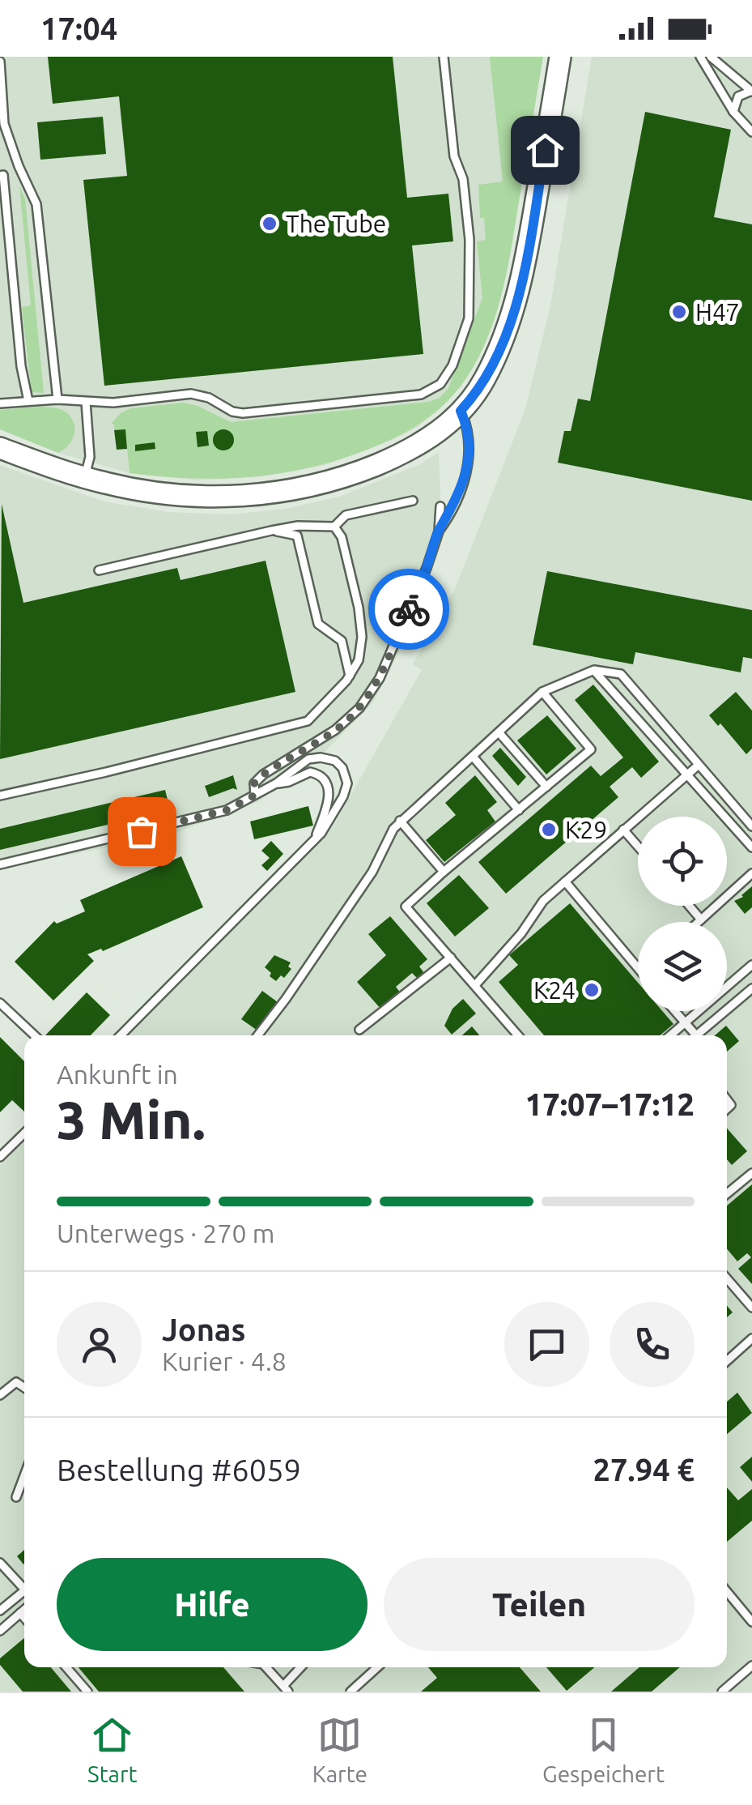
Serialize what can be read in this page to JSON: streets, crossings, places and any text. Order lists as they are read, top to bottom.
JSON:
{
  "places": [
    "The Tube",
    "H47",
    "K29",
    "K24"
  ],
  "page": {
    "status": "17:04",
    "heading": ["3 Min.", "Ankunft in", "17:07–17:12"],
    "panel": [
      "Jonas",
      "Kurier · 4.8",
      "Bestellung #6059",
      "27.94 €"
    ],
    "bar": "Unterwegs · 270 m",
    "buttons": ["Hilfe", "Teilen"],
    "tabs": ["Start", "Karte", "Gespeichert"]
  }
}
